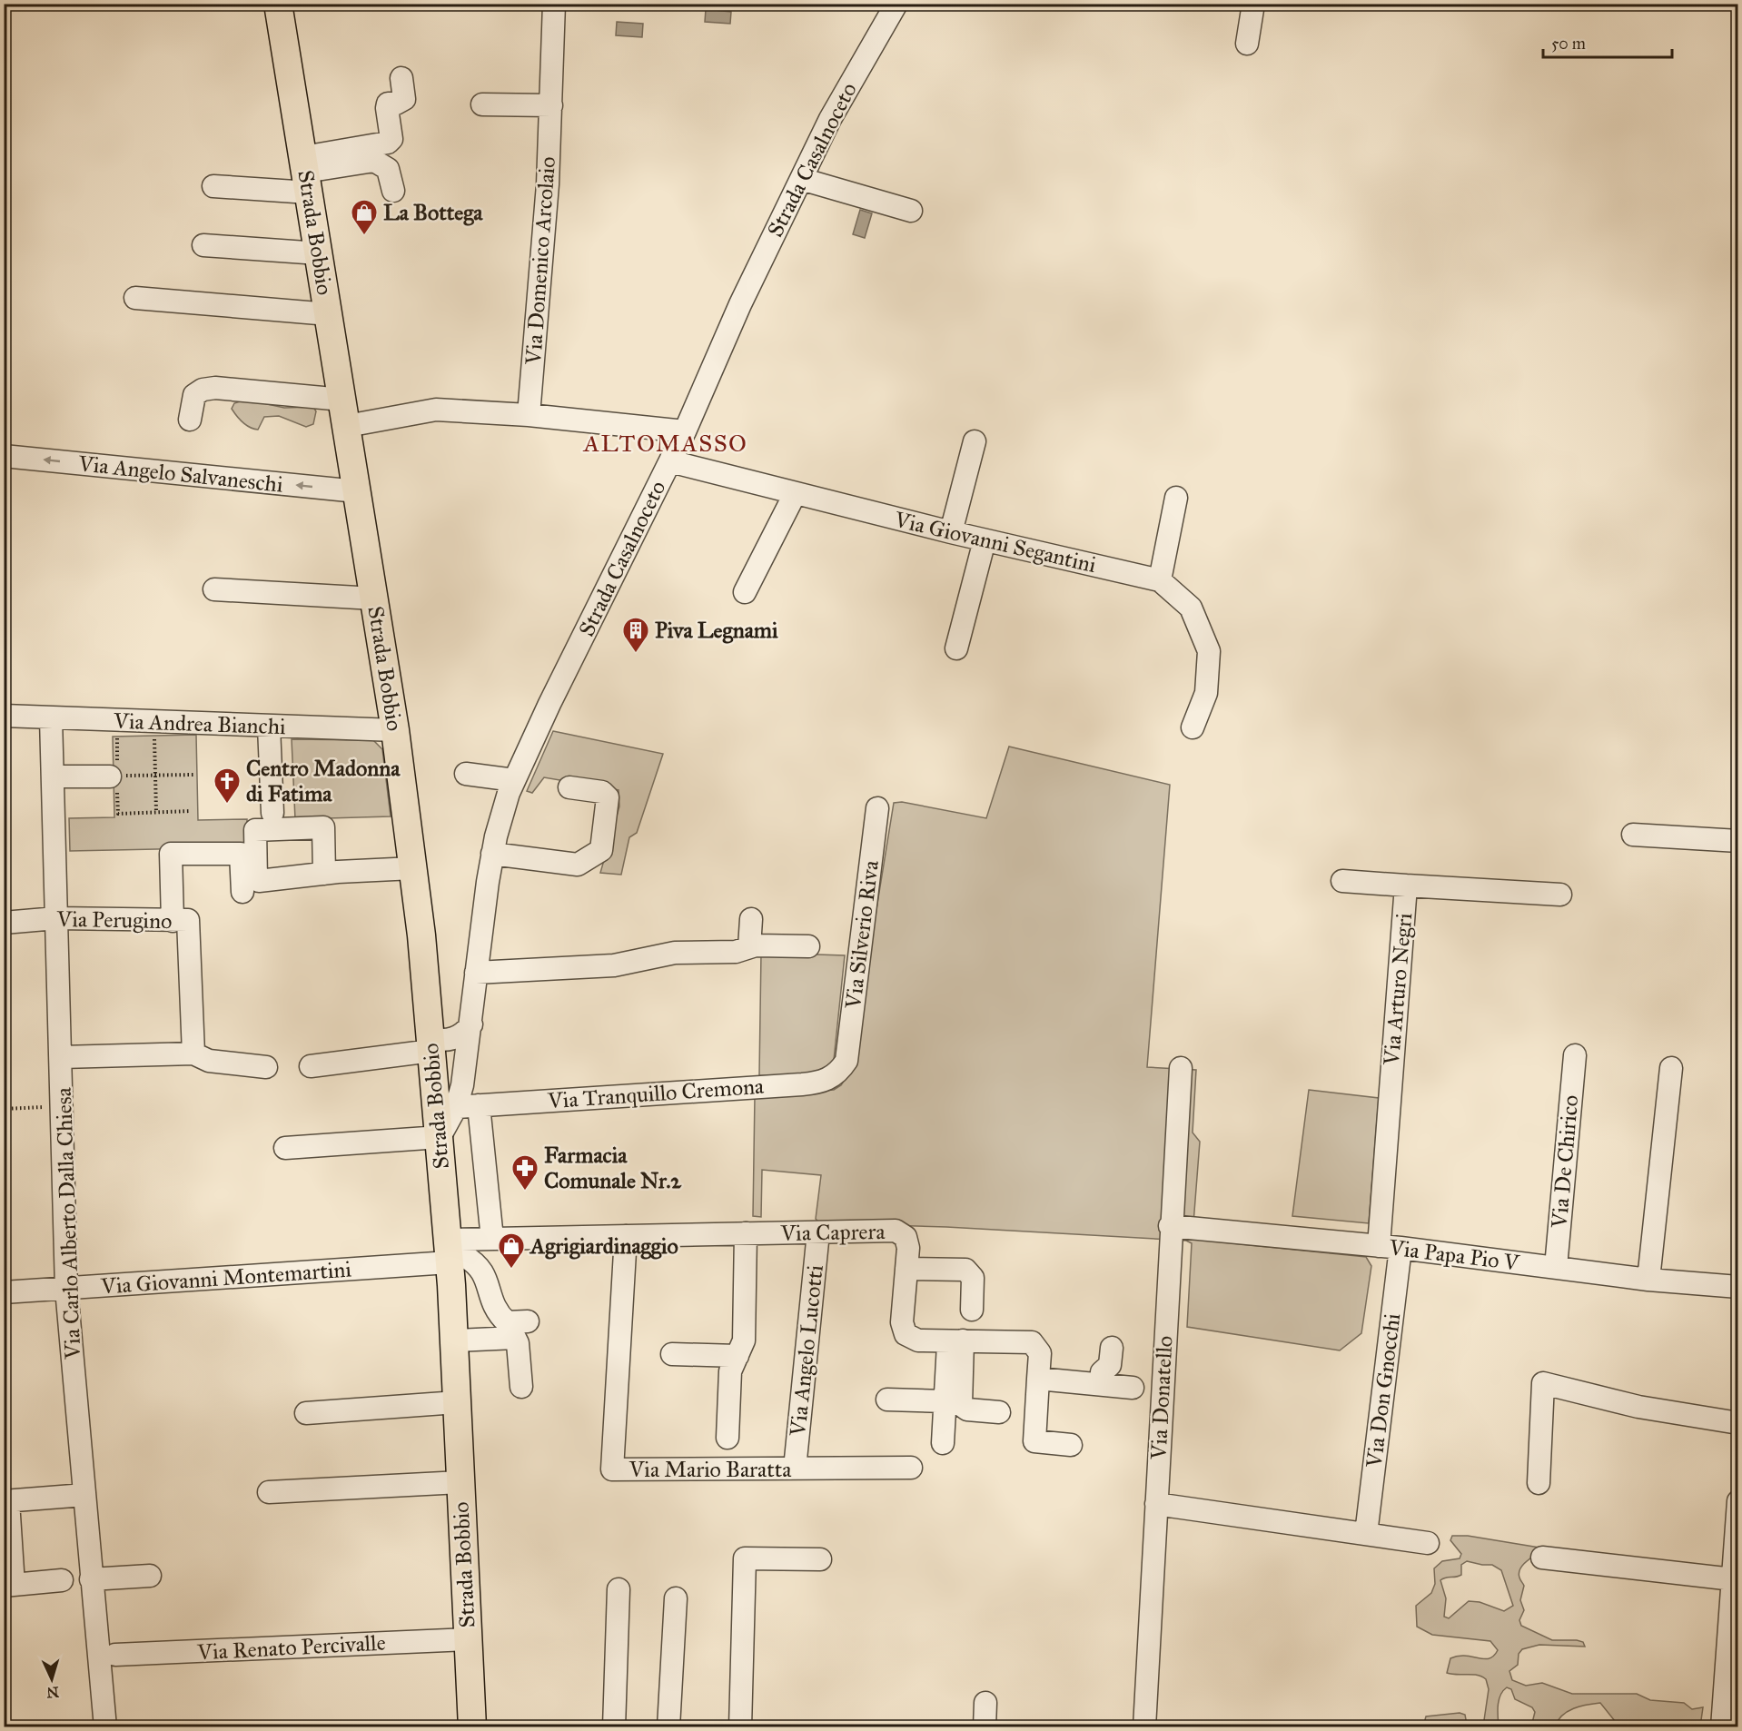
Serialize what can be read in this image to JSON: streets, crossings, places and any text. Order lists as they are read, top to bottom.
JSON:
{
  "streets": {
    "main road": ["Strada Bobbio"],
    "street": [
      "Strada Casalnoceto",
      "Via Domenico Arcolaio",
      "Via Angelo Salvaneschi",
      "Via Giovanni Segantini",
      "Via Andrea Bianchi",
      "Via Perugino",
      "Via Silverio Riva",
      "Via Arturo Negri",
      "Via Tranquillo Cremona",
      "Via De Chirico",
      "Via Carlo Alberto Dalla Chiesa",
      "Via Caprera",
      "Via Papa Pio V",
      "Via Giovanni Montemartini",
      "Via Angelo Lucotti",
      "Via Don Gnocchi",
      "Via Donatello",
      "Via Mario Baratta",
      "Via Renato Percivalle"
    ]
  },
  "crossings": [
    ["Strada Casalnoceto", "Strada Bobbio"],
    ["Strada Casalnoceto", "Via Giovanni Segantini"],
    ["Strada Casalnoceto", "Via Tranquillo Cremona"],
    ["Strada Bobbio", "Via Angelo Salvaneschi"],
    ["Strada Bobbio", "Via Andrea Bianchi"],
    ["Strada Bobbio", "Via Caprera"],
    ["Strada Bobbio", "Via Giovanni Montemartini"],
    ["Strada Bobbio", "Via Renato Percivalle"],
    ["Via Andrea Bianchi", "Via Carlo Alberto Dalla Chiesa"],
    ["Via Perugino", "Via Carlo Alberto Dalla Chiesa"],
    ["Via Silverio Riva", "Via Tranquillo Cremona"],
    ["Via Arturo Negri", "Via Papa Pio V"],
    ["Via De Chirico", "Via Papa Pio V"],
    ["Via Carlo Alberto Dalla Chiesa", "Via Giovanni Montemartini"],
    ["Via Caprera", "Via Giovanni Montemartini"],
    ["Via Caprera", "Via Angelo Lucotti"],
    ["Via Caprera", "Via Mario Baratta"],
    ["Via Papa Pio V", "Via Don Gnocchi"],
    ["Via Papa Pio V", "Via Donatello"],
    ["Via Angelo Lucotti", "Via Mario Baratta"]
  ],
  "districts": ["ALTOMASSO"],
  "places": {
    "shop": ["La Bottega", "Agrigiardinaggio"],
    "building": ["Piva Legnami"],
    "church": ["Centro Madonna di Fatima"],
    "pharmacy": ["Farmacia Comunale Nr.2"]
  },
  "scale_bar": "50 m",
  "north": "bottom"
}
